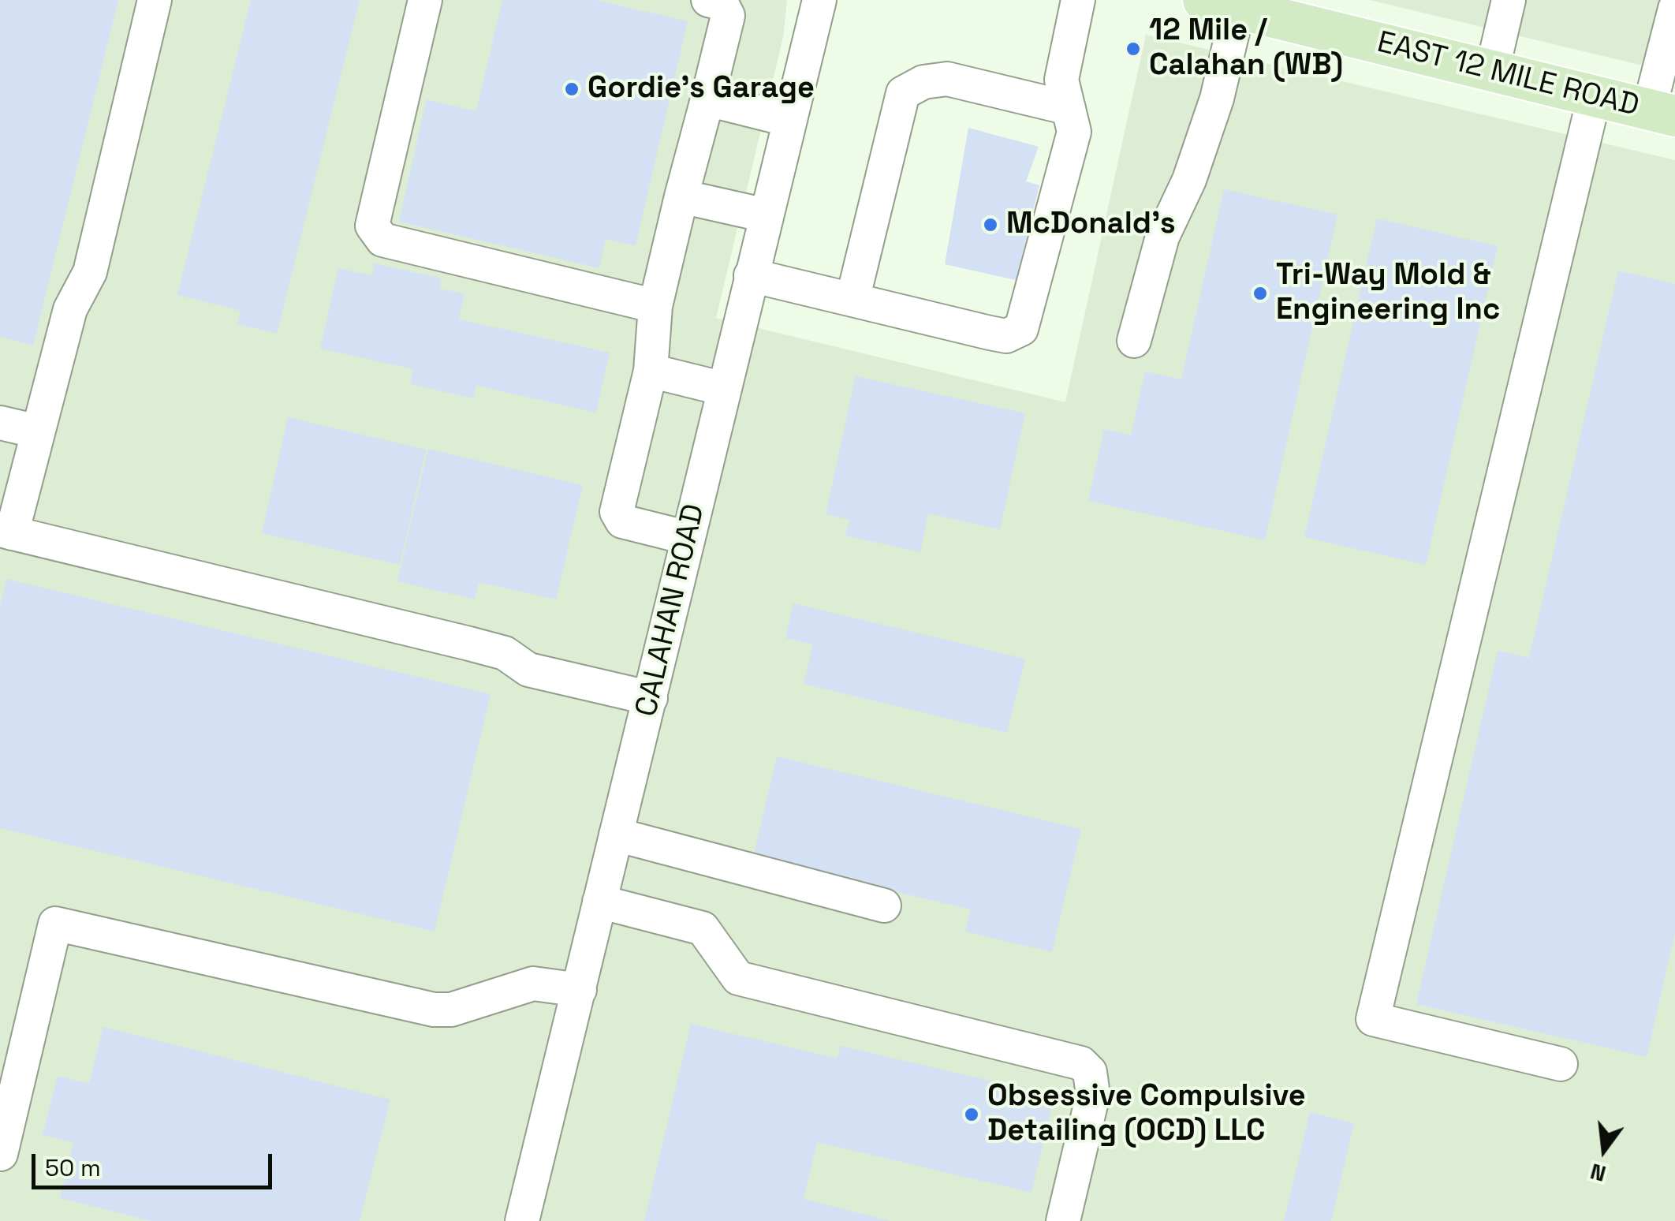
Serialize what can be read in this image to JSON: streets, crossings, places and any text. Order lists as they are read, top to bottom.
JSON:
{
  "streets": {
    "main road": ["EAST 12 MILE ROAD"],
    "street": ["CALAHAN ROAD"]
  },
  "places": [
    "12 Mile / Calahan (WB)",
    "Gordie's Garage",
    "McDonald's",
    "Tri-Way Mold & Engineering Inc",
    "Obsessive Compulsive Detailing (OCD) LLC"
  ],
  "scale_bar": "50 m",
  "north": "bottom"
}
